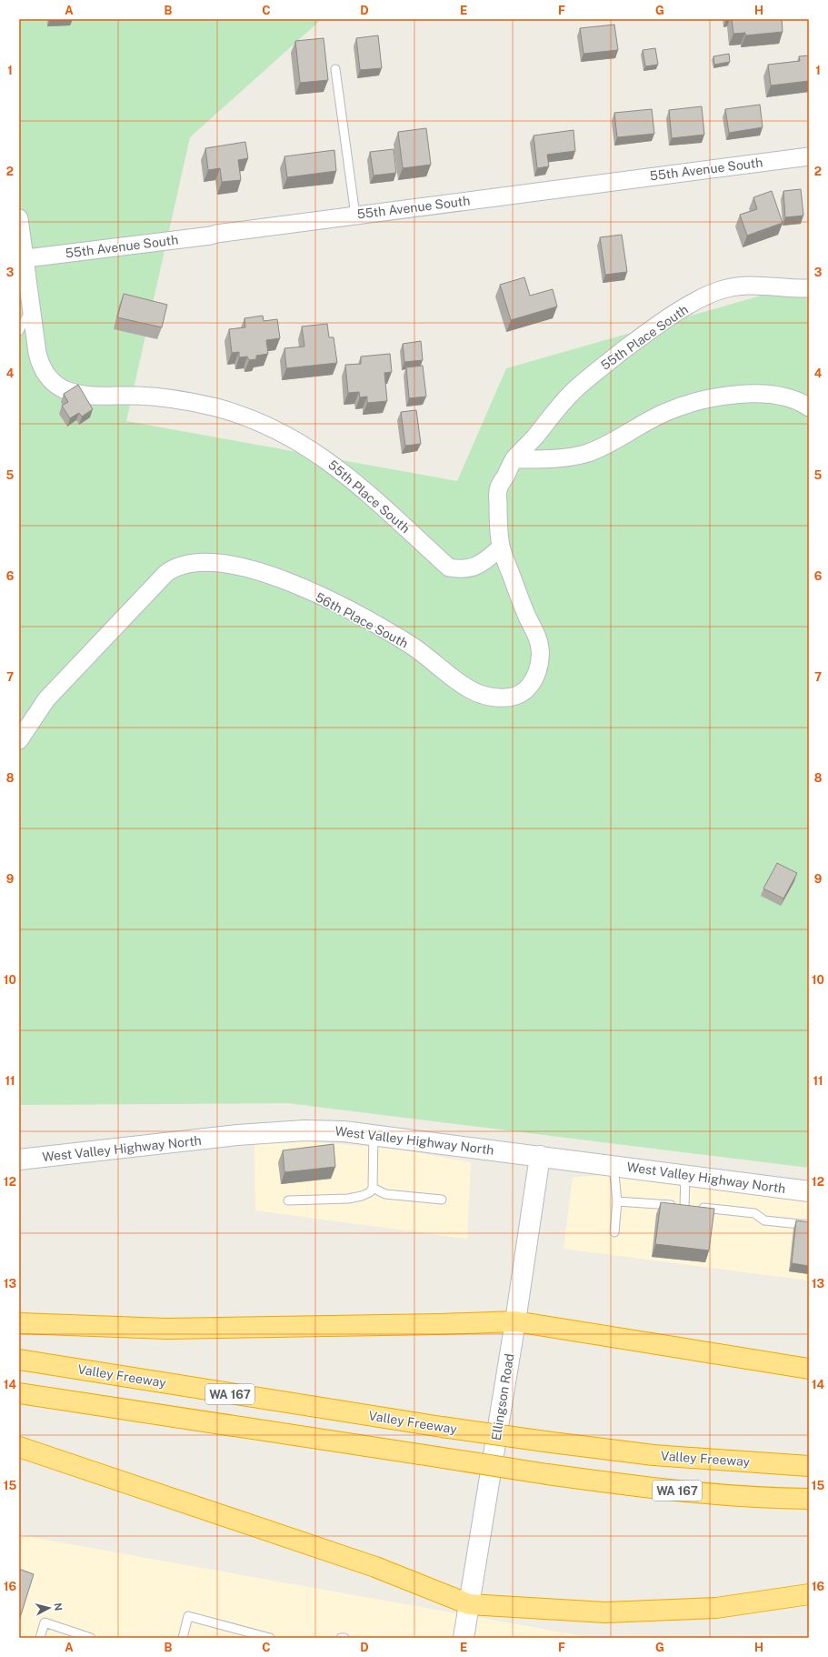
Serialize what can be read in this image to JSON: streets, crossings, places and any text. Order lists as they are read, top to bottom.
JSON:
{
  "streets": {
    "highway": ["Valley Freeway", "WA 167"],
    "main road": ["West Valley Highway North", "Ellingson Road"],
    "street": ["55th Avenue South", "55th Place South", "56th Place South"]
  },
  "crossings": [
    ["55th Place South", "56th Place South"],
    ["West Valley Highway North", "Ellingson Road"]
  ],
  "north": "right",
  "grid": {
    "columns": [
      "A",
      "B",
      "C",
      "D",
      "E",
      "F",
      "G",
      "H"
    ],
    "rows": [
      "1",
      "2",
      "3",
      "4",
      "5",
      "6",
      "7",
      "8",
      "9",
      "10",
      "11",
      "12",
      "13",
      "14",
      "15",
      "16"
    ]
  }
}
